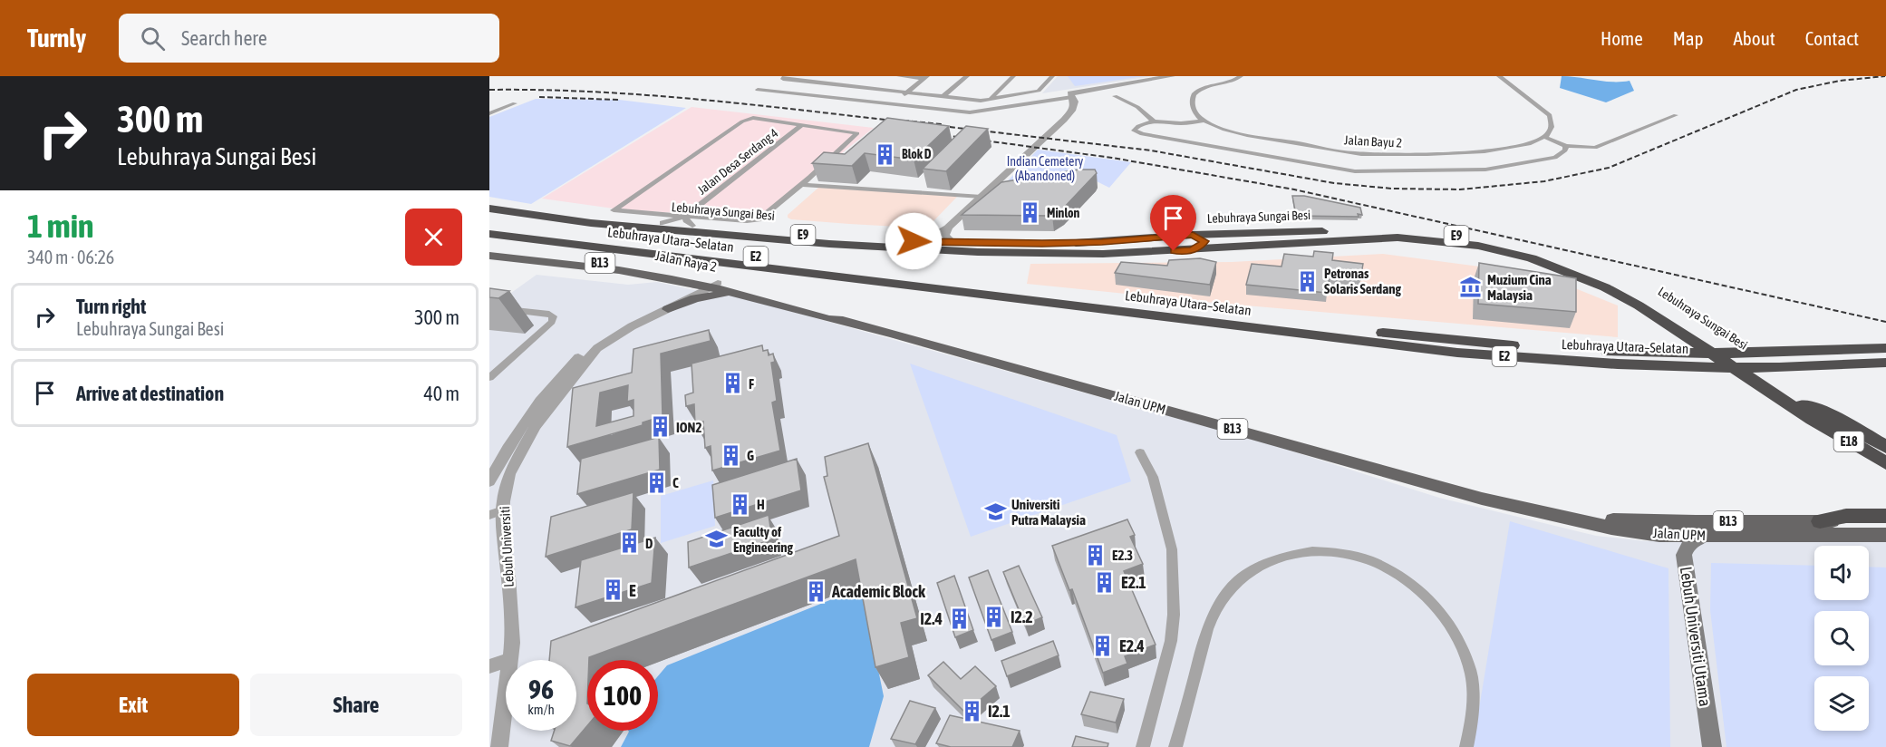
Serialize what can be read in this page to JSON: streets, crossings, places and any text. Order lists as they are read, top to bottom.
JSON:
{
  "streets": {
    "highway": [
      "Lebuhraya Sungai Besi",
      "E9",
      "Lebuhraya Utara–Selatan",
      "E2",
      "E18"
    ],
    "main road": [
      "Jalan Raya 2",
      "B13",
      "Jalan UPM",
      "Lebuh Universiti Utama"
    ],
    "street": ["Jalan Bayu 2", "Jalan Desa Serdang 4", "Lebuh Universiti"]
  },
  "crossings": [
    ["Jalan Desa Serdang 4", "Lebuhraya Sungai Besi"],
    ["Lebuhraya Sungai Besi", "E18"],
    ["Jalan Raya 2", "Jalan UPM"],
    ["Jalan Raya 2", "Lebuh Universiti"],
    ["Jalan UPM", "Lebuh Universiti"],
    ["Jalan UPM", "Lebuh Universiti Utama"]
  ],
  "parks": ["Indian Cemetery (Abandoned)"],
  "places": {
    "building": [
      "Blok D",
      "Minlon",
      "Petronas Solaris Serdang",
      "F",
      "ION2",
      "G",
      "C",
      "H",
      "D",
      "E2.3",
      "E2.1",
      "E",
      "Academic Block",
      "I2.2",
      "I2.4",
      "E2.4",
      "I2.1"
    ],
    "museum": ["Muzium Cina Malaysia"],
    "school or university": ["Universiti Putra Malaysia", "Faculty of Engineering"]
  },
  "page": {
    "header": "Turnly",
    "search": "Search here",
    "nav": [
      "Home",
      "Map",
      "About",
      "Contact"
    ],
    "turn": ["300 m", "Lebuhraya Sungai Besi"],
    "heading": ["1 min", "340 m · 06:26"],
    "list": [
      {
        "name": "Turn right",
        "note": "Lebuhraya Sungai Besi",
        "value": "300 m"
      },
      {
        "name": "Arrive at destination",
        "value": "40 m"
      }
    ],
    "speed": "96 km/h",
    "limit": "100",
    "buttons": ["Exit", "Share"]
  }
}
